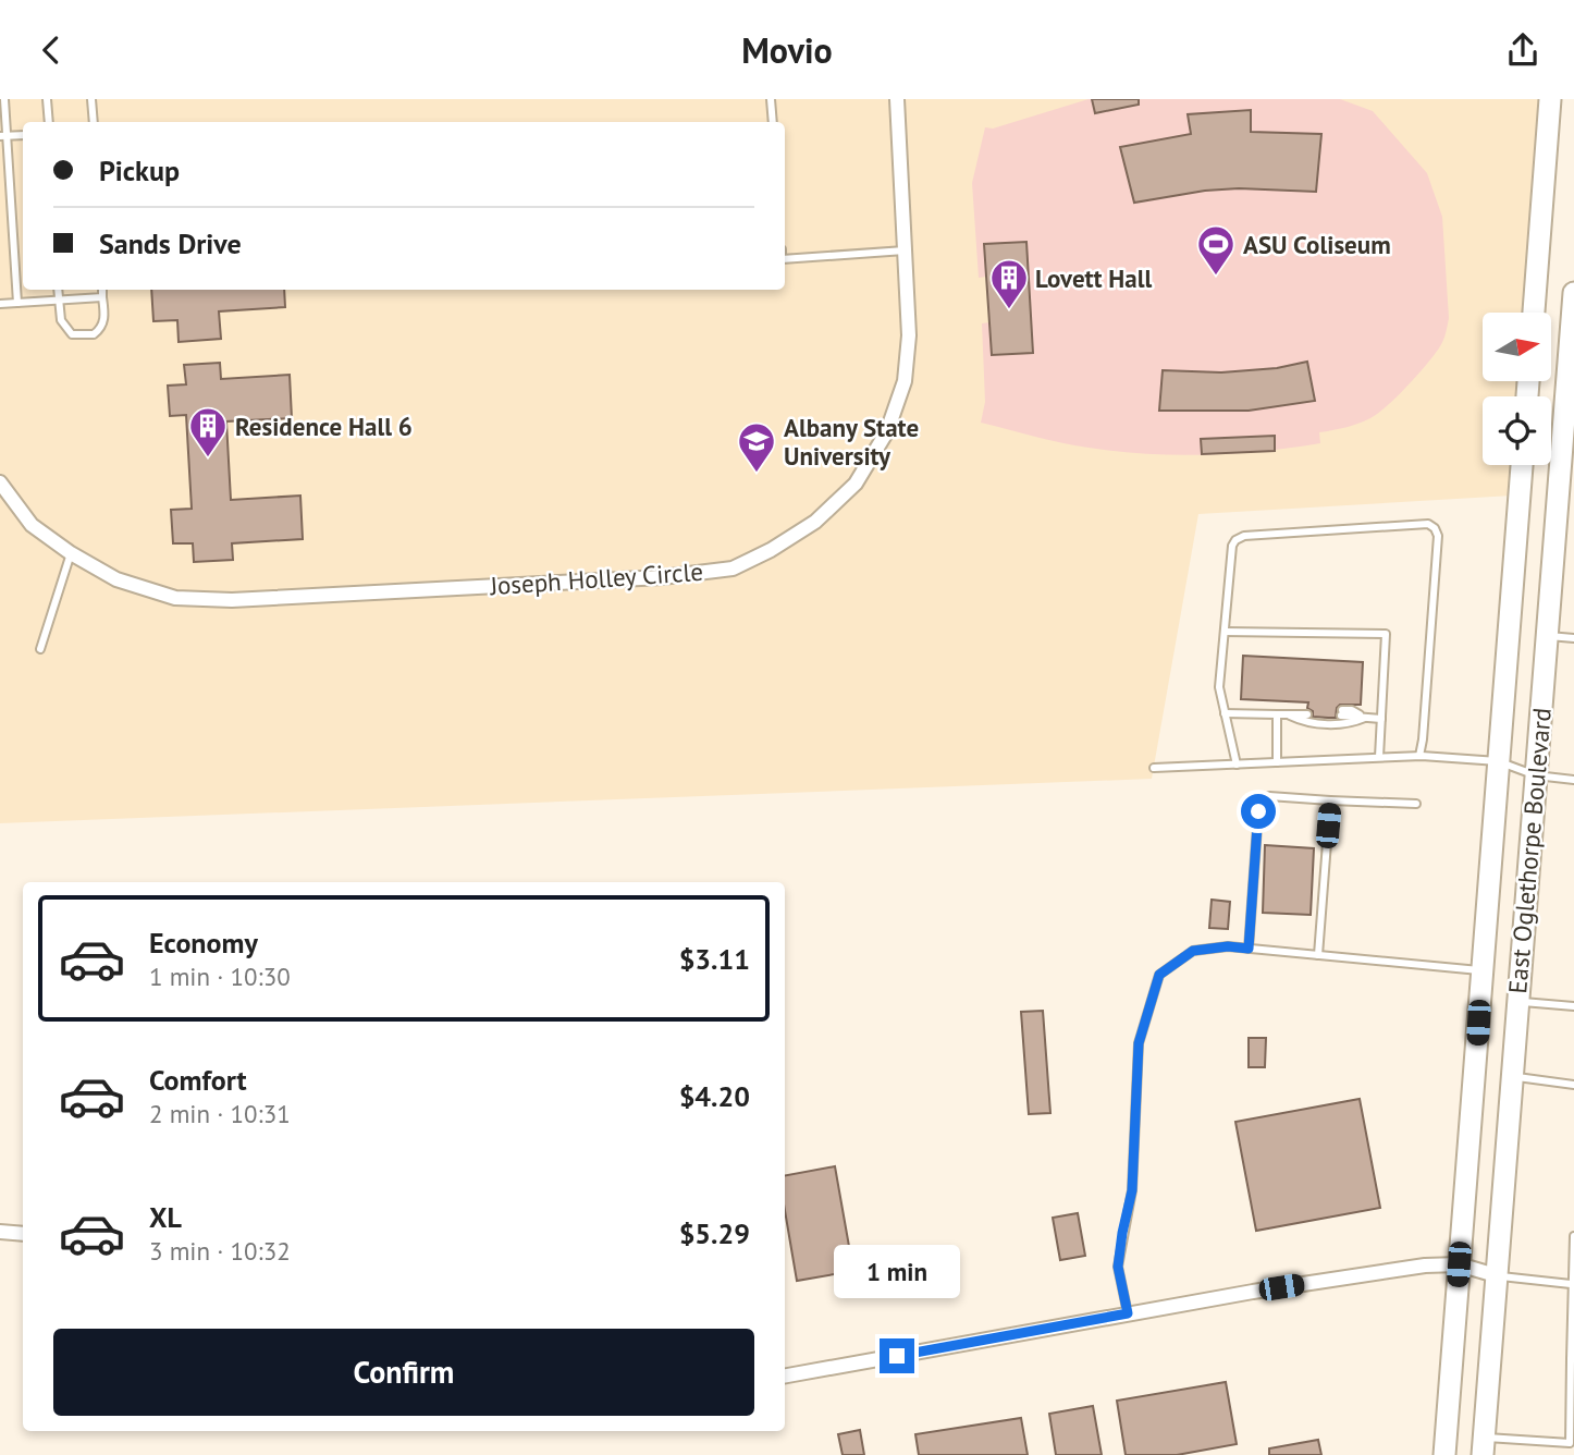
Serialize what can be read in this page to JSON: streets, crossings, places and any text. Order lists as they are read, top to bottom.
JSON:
{
  "streets": {
    "main road": ["East Oglethorpe Boulevard"],
    "street": ["Joseph Holley Circle"]
  },
  "places": {
    "sports": ["ASU Coliseum"],
    "building": ["Lovett Hall", "Residence Hall 6"],
    "school or university": ["Albany State University"]
  },
  "north": "right",
  "page": {
    "header": "Movio",
    "banner": ["Pickup", "Sands Drive"],
    "list": [
      {
        "name": "Economy",
        "note": "1 min · 10:30",
        "value": "$3.11"
      },
      {
        "name": "Comfort",
        "note": "2 min · 10:31",
        "value": "$4.20"
      },
      {
        "name": "XL",
        "note": "3 min · 10:32",
        "value": "$5.29"
      }
    ],
    "bubble": "1 min",
    "buttons": "Confirm"
  }
}
